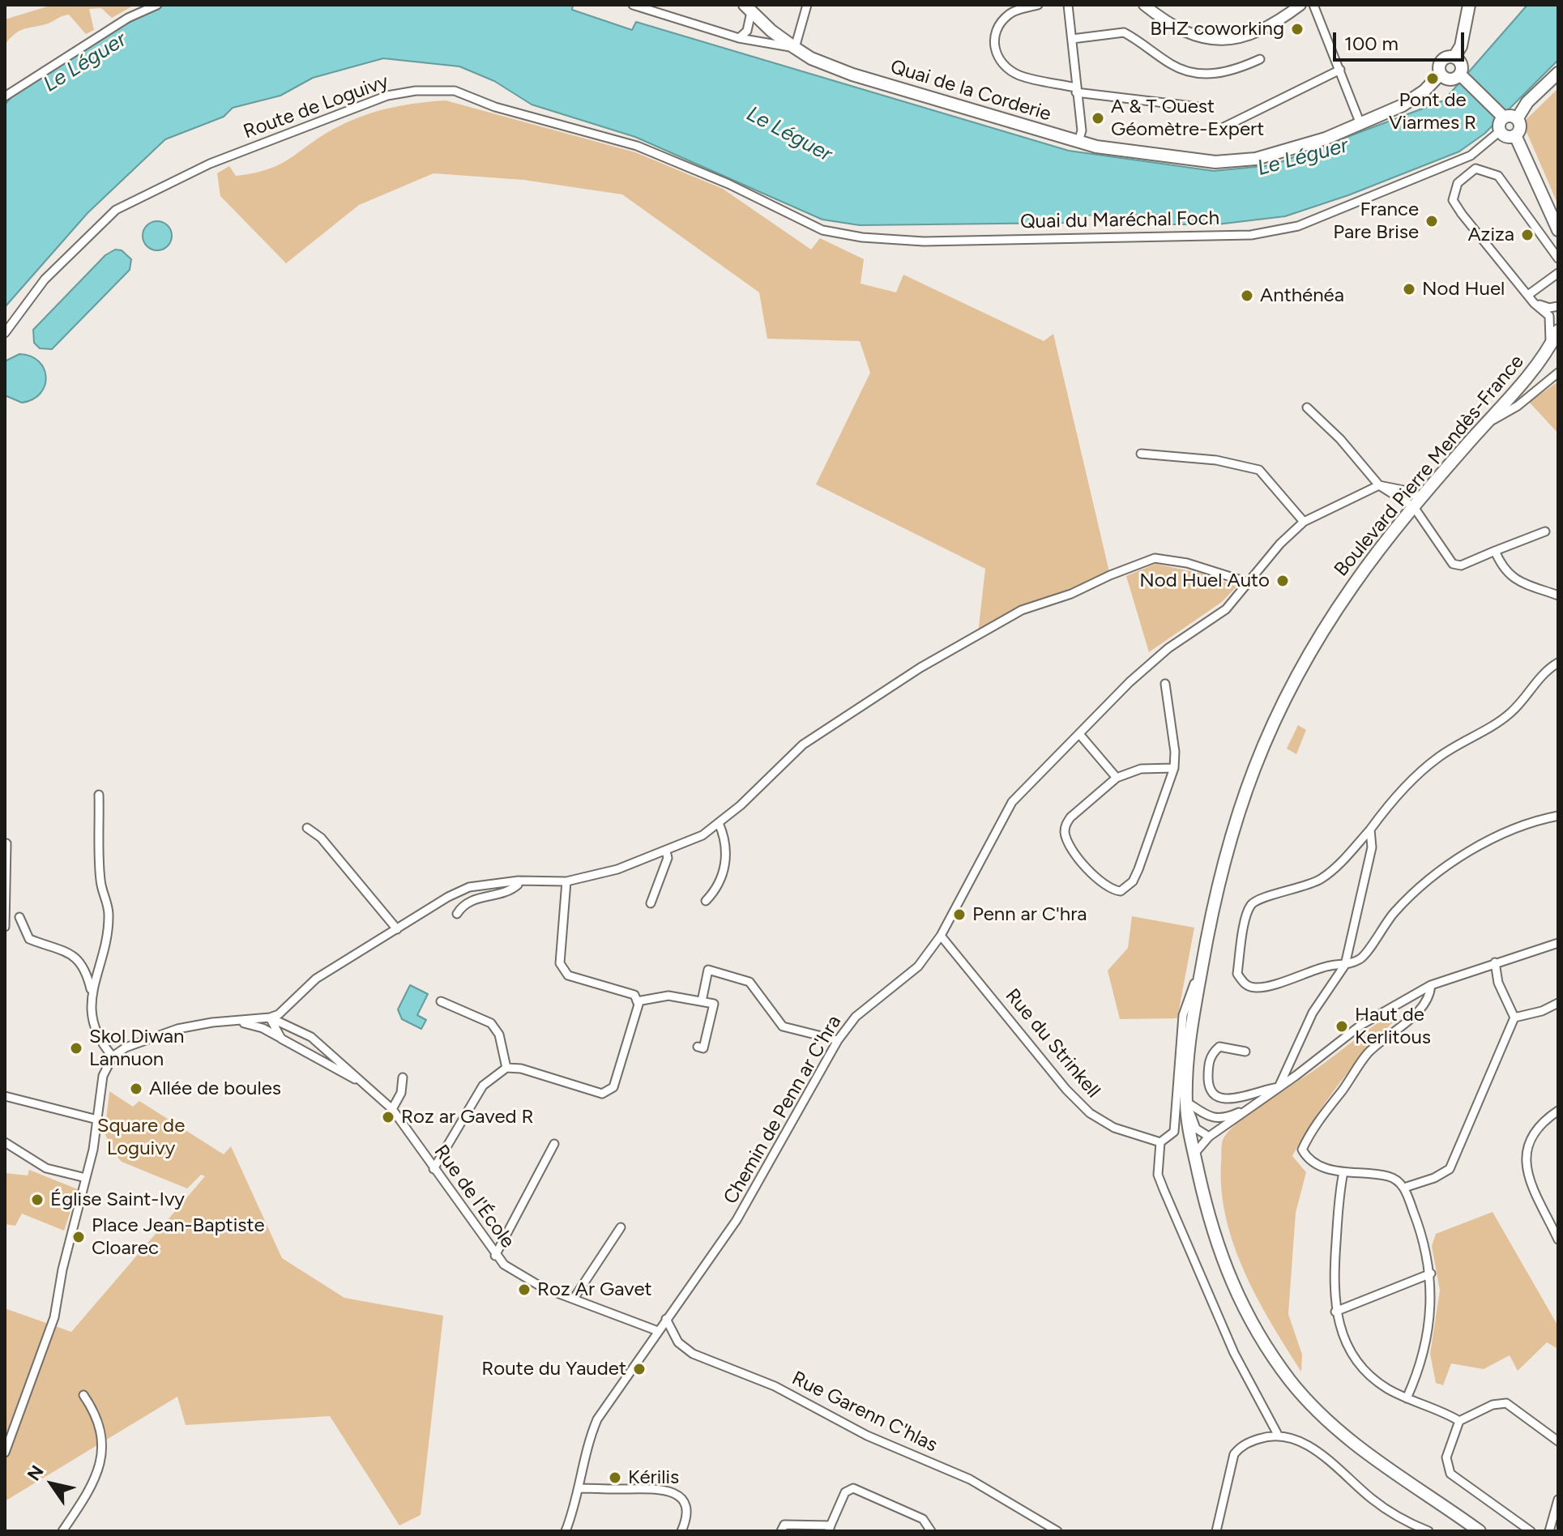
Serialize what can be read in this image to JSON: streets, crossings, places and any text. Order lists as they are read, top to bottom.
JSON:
{
  "streets": {
    "main road": ["Quai de la Corderie", "Boulevard Pierre Mendès-France"],
    "street": [
      "Route de Loguivy",
      "Quai du Maréchal Foch",
      "Rue du Strinkell",
      "Chemin de Penn ar C'hra",
      "Rue de l'École",
      "Rue Garenn C'hlas"
    ]
  },
  "crossings": [
    ["Route de Loguivy", "Quai du Maréchal Foch"],
    ["Rue du Strinkell", "Chemin de Penn ar C'hra"],
    ["Chemin de Penn ar C'hra", "Rue de l'École"],
    ["Chemin de Penn ar C'hra", "Rue Garenn C'hlas"]
  ],
  "water": ["Le Léguer"],
  "parks": ["Square de Loguivy"],
  "places": [
    "BHZ coworking",
    "Pont de Viarmes R",
    "A & T Ouest Géomètre-Expert",
    "France Pare Brise",
    "Aziza",
    "Nod Huel",
    "Anthénéa",
    "Nod Huel Auto",
    "Penn ar C'hra",
    "Haut de Kerlitous",
    "Skol Diwan Lannuon",
    "Allée de boules",
    "Roz ar Gaved R",
    "Église Saint-Ivy",
    "Place Jean-Baptiste Cloarec",
    "Roz Ar Gavet",
    "Route du Yaudet",
    "Kérilis"
  ],
  "scale_bar": "100 m",
  "north": "top left"
}
